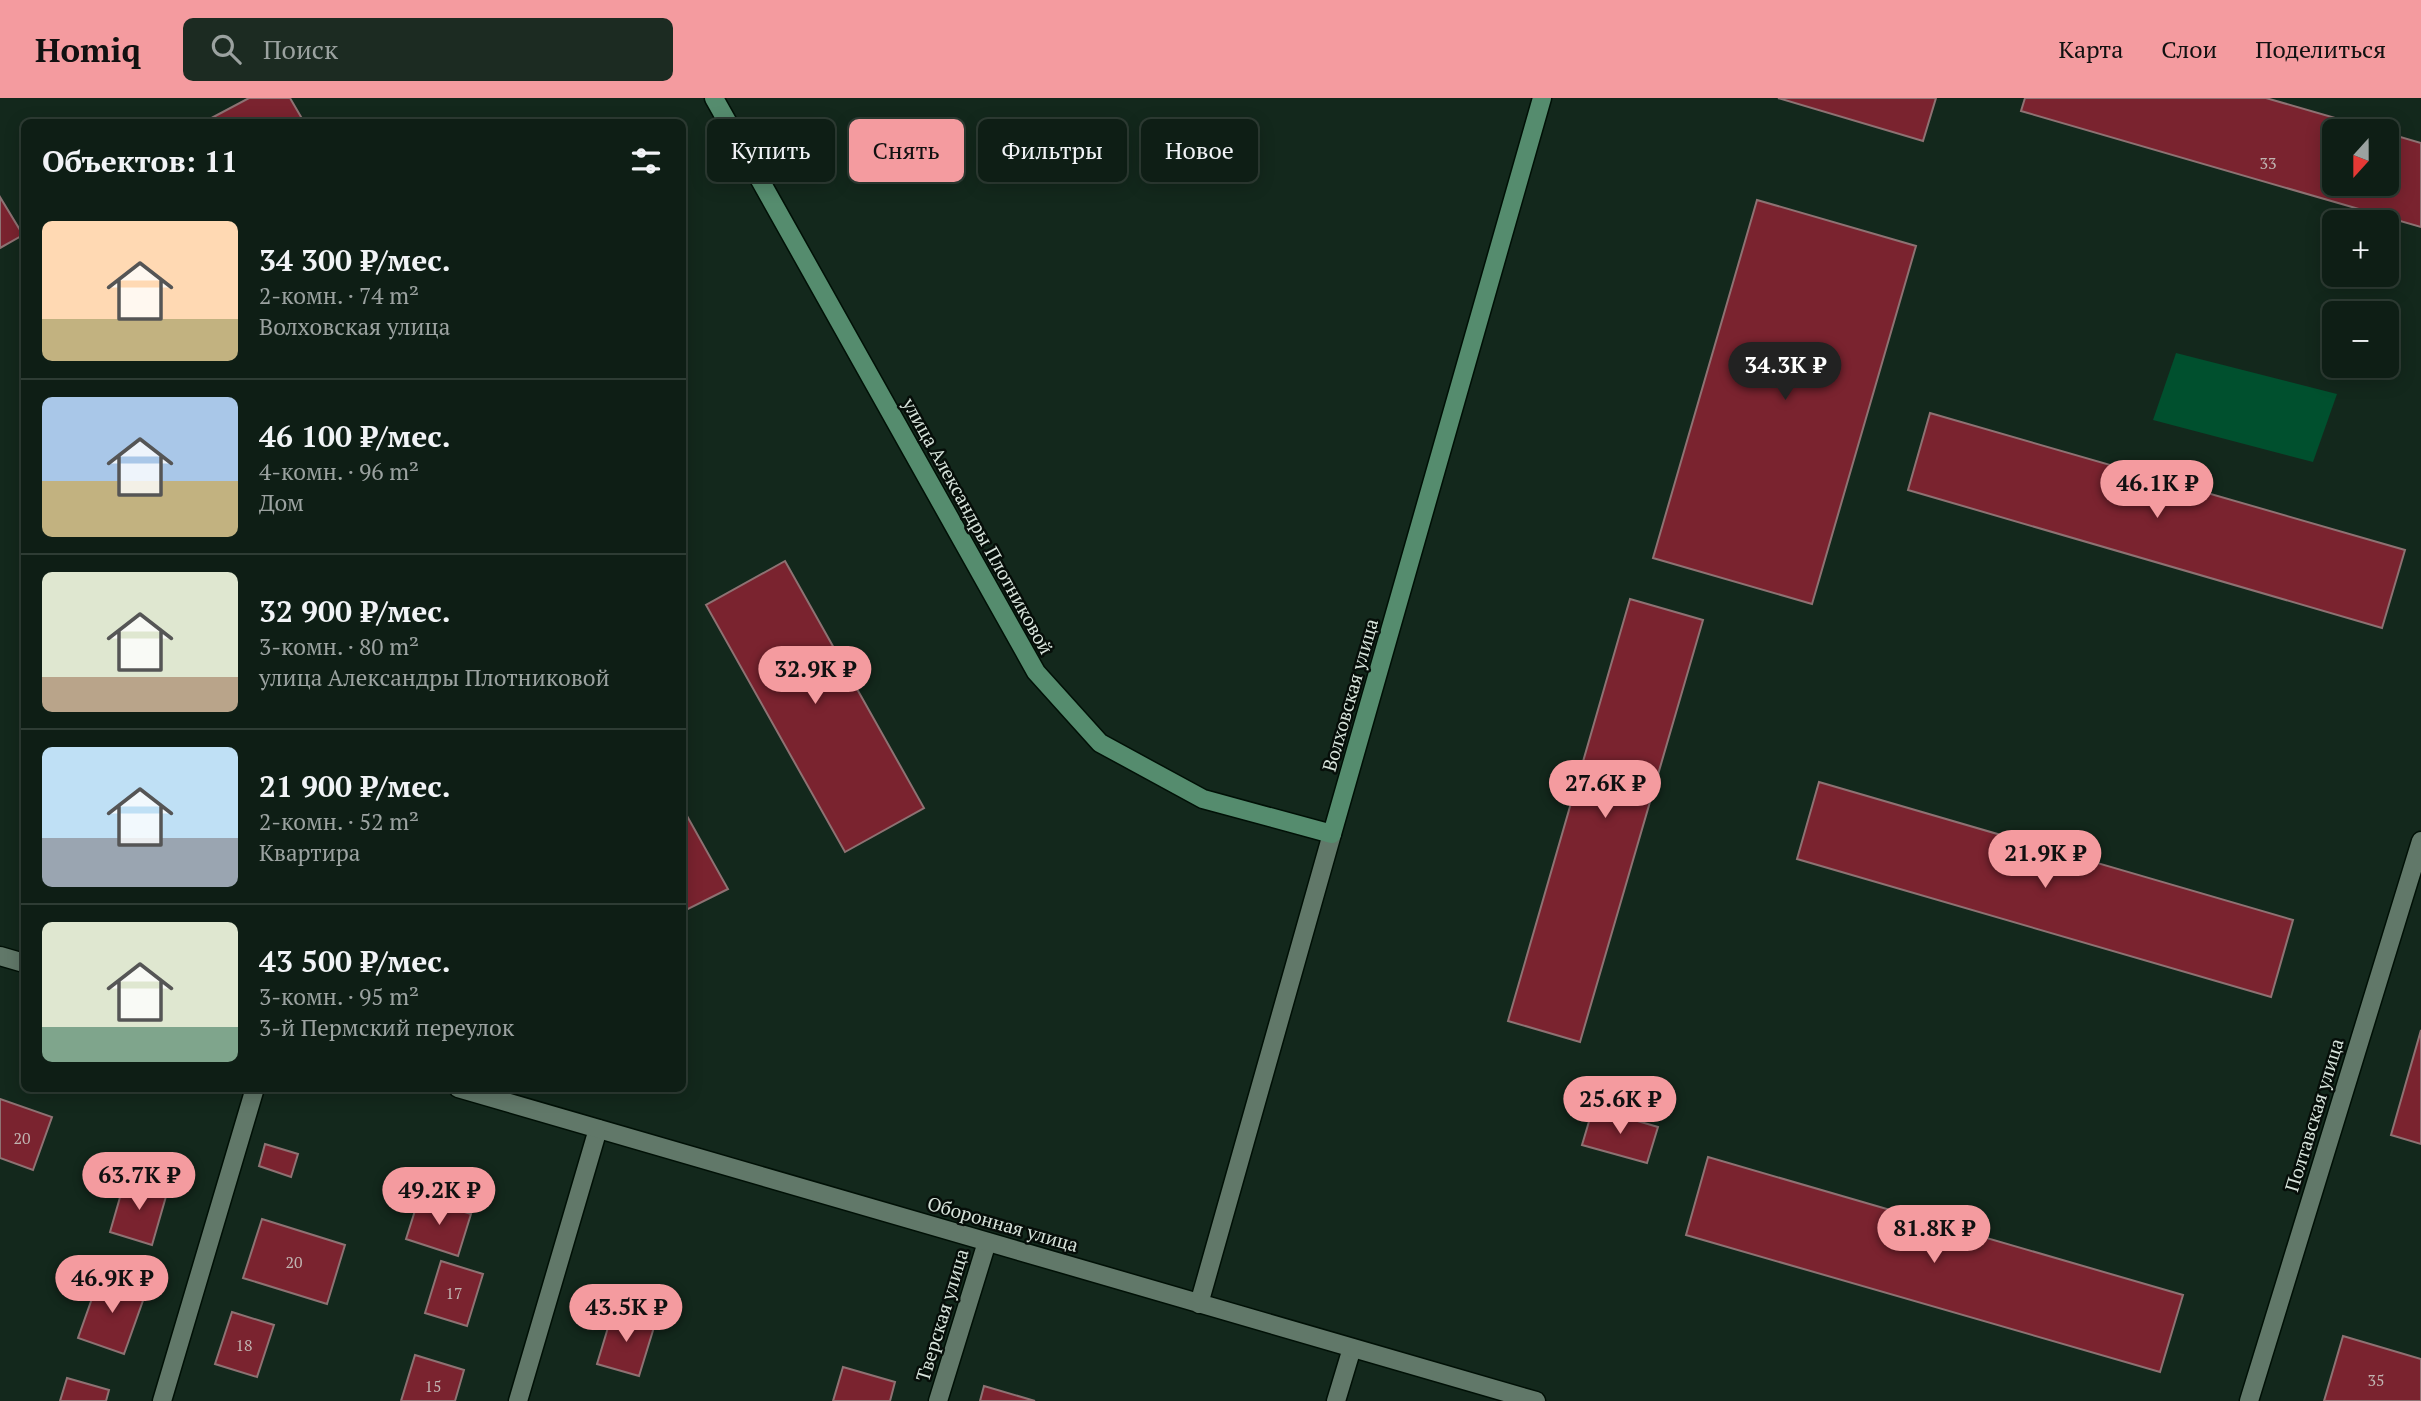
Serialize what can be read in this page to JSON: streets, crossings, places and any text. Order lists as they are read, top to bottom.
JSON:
{
  "streets": {
    "main road": ["улица Александры Плотниковой", "Волховская улица"],
    "street": ["Полтавская улица", "Оборонная улица", "Тверская улица"]
  },
  "crossings": [
    ["улица Александры Плотниковой", "Волховская улица"],
    ["Волховская улица", "Оборонная улица"],
    ["Оборонная улица", "Тверская улица"]
  ],
  "house_numbers": [
    "33",
    "20",
    "20",
    "17",
    "18",
    "35",
    "15"
  ],
  "north": "bottom",
  "page": {
    "header": "Homiq",
    "search": "Поиск",
    "nav": ["Карта", "Слои", "Поделиться"],
    "map_buttons": ["+", "−"],
    "chip": [
      "Купить",
      "Снять",
      "Фильтры",
      "Новое"
    ],
    "heading": "Объектов: 11",
    "list": [
      {
        "name": "34 300 ₽/мес.",
        "note": "2-комн. · 74 m² · Волховская улица"
      },
      {
        "name": "46 100 ₽/мес.",
        "note": "4-комн. · 96 m² · Дом"
      },
      {
        "name": "32 900 ₽/мес.",
        "note": "3-комн. · 80 m² · улица Александры Плотниковой"
      },
      {
        "name": "21 900 ₽/мес.",
        "note": "2-комн. · 52 m² · Квартира"
      },
      {
        "name": "43 500 ₽/мес.",
        "note": "3-комн. · 95 m² · 3-й Пермский переулок"
      }
    ],
    "price": [
      "34.3K ₽",
      "46.1K ₽",
      "32.9K ₽",
      "27.6K ₽",
      "21.9K ₽",
      "25.6K ₽",
      "63.7K ₽",
      "49.2K ₽",
      "81.8K ₽",
      "46.9K ₽",
      "43.5K ₽"
    ]
  }
}
